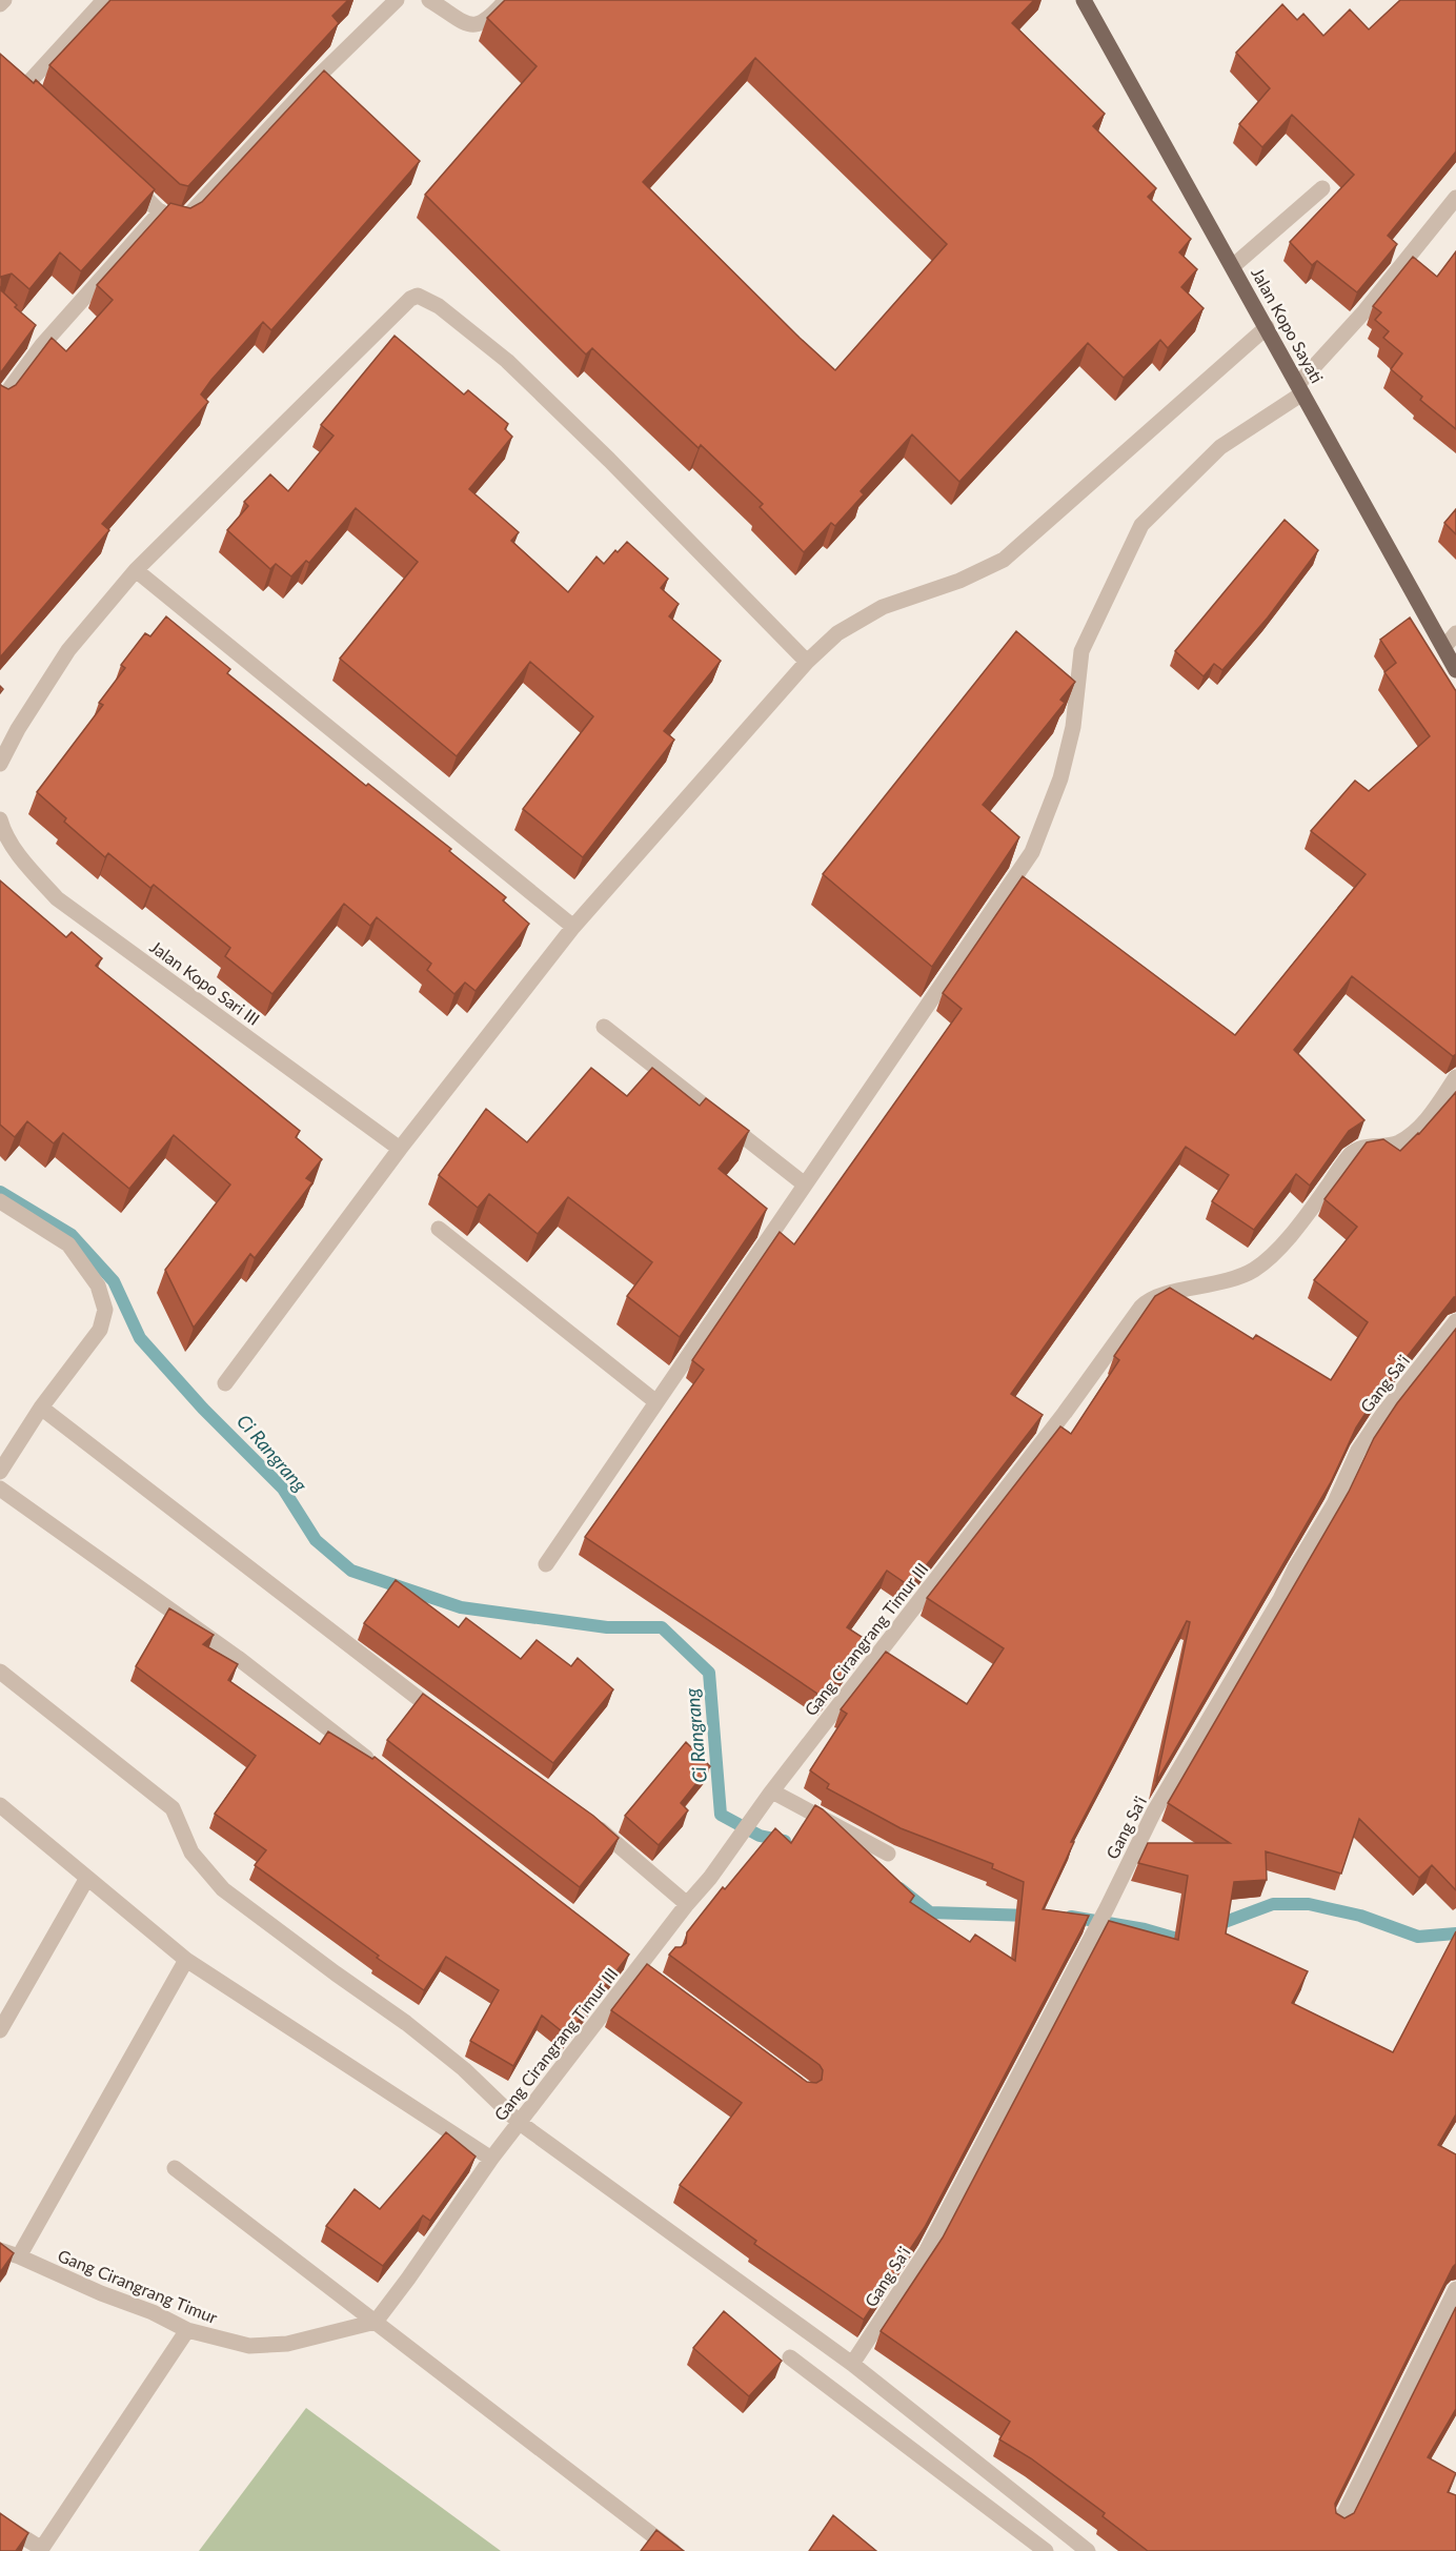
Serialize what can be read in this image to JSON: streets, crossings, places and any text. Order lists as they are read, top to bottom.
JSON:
{
  "streets": {
    "main road": ["Jalan Kopo Sayati"],
    "street": [
      "Jalan Kopo Sari III",
      "Gang Sa'i",
      "Gang Cirangrang Timur III",
      "Gang Cirangrang Timur"
    ]
  },
  "crossings": [
    ["Gang Cirangrang Timur III", "Gang Cirangrang Timur"]
  ],
  "water": ["Ci Rangrang"]
}
